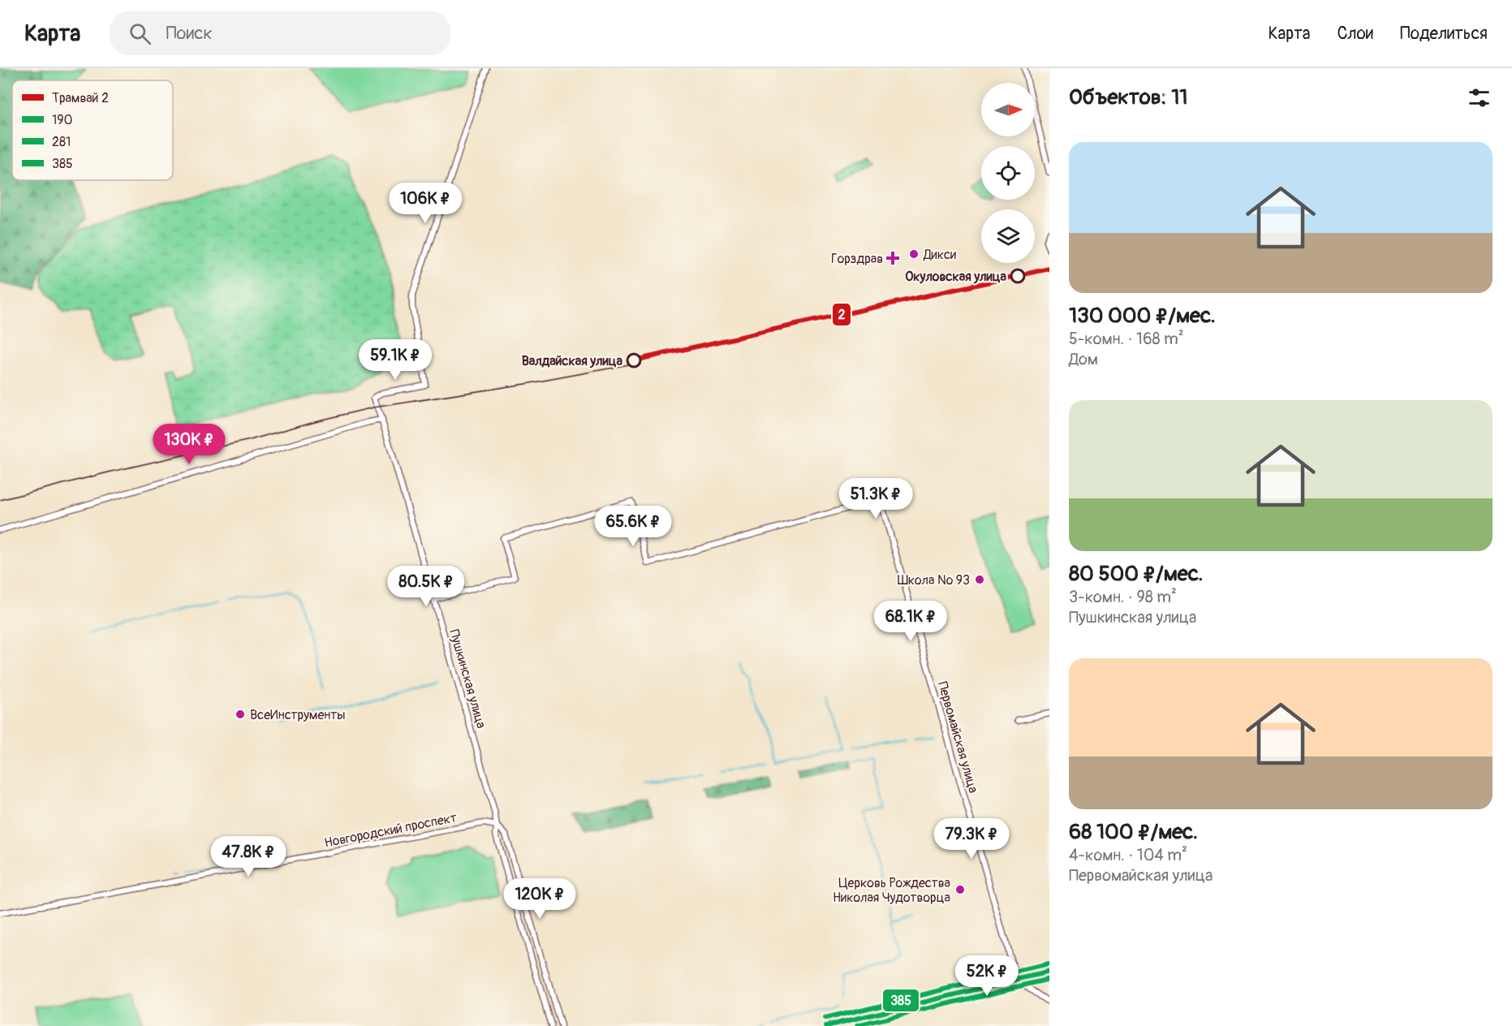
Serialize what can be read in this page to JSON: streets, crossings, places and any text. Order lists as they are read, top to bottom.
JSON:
{
  "streets": {
    "street": ["Пушкинская улица", "Первомайская улица", "Новгородский проспект"]
  },
  "crossings": [
    ["Пушкинская улица", "Новгородский проспект"]
  ],
  "places": {
    "other": [
      "Дикси",
      "Окуловская улица",
      "Валдайская улица",
      "Школа № 93",
      "ВсеИнструменты",
      "Церковь Рождества Николая Чудотворца"
    ],
    "health": ["Горздрав"]
  },
  "lines": [
    "tram line 2",
    "transit line 385",
    "transit line 190",
    "transit line 281"
  ],
  "legend": [
    "Трамвай 2",
    "190",
    "281",
    "385"
  ],
  "north": "right",
  "page": {
    "header": "Карта",
    "search": "Поиск",
    "nav": ["Карта", "Слои", "Поделиться"],
    "heading": "Объектов: 11",
    "list": [
      {
        "name": "130 000 ₽/мес.",
        "note": "5-комн. · 168 m² · Дом"
      },
      {
        "name": "80 500 ₽/мес.",
        "note": "3-комн. · 98 m² · Пушкинская улица"
      },
      {
        "name": "68 100 ₽/мес.",
        "note": "4-комн. · 104 m² · Первомайская улица"
      }
    ],
    "price": [
      "106K ₽",
      "59.1K ₽",
      "130K ₽",
      "51.3K ₽",
      "65.6K ₽",
      "80.5K ₽",
      "68.1K ₽",
      "79.3K ₽",
      "47.8K ₽",
      "120K ₽",
      "52K ₽"
    ]
  }
}
